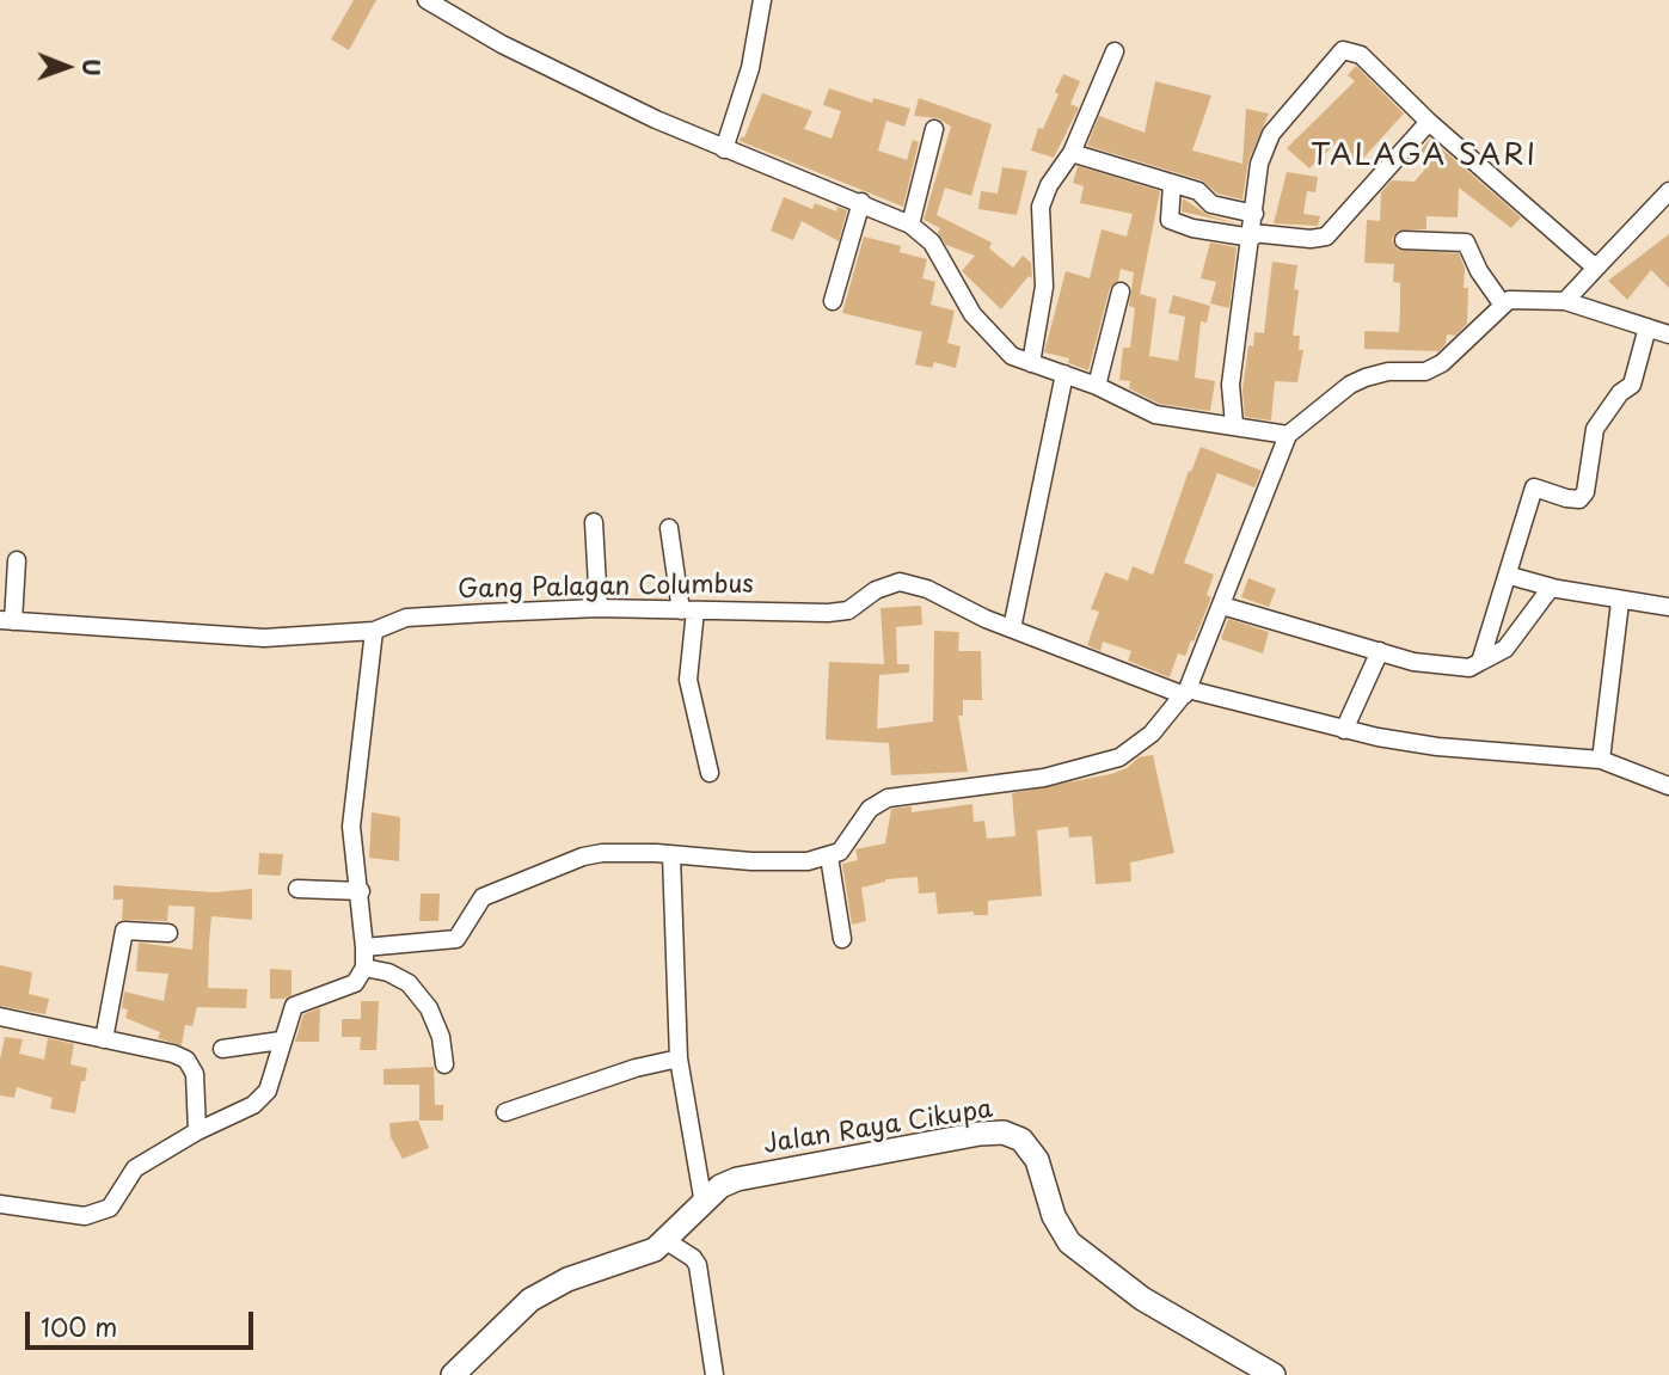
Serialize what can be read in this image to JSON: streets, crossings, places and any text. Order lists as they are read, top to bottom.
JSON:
{
  "streets": {
    "main road": ["Jalan Raya Cikupa"],
    "street": ["Gang Palagan Columbus"]
  },
  "districts": ["TALAGA SARI"],
  "scale_bar": "100 m",
  "north": "right"
}
